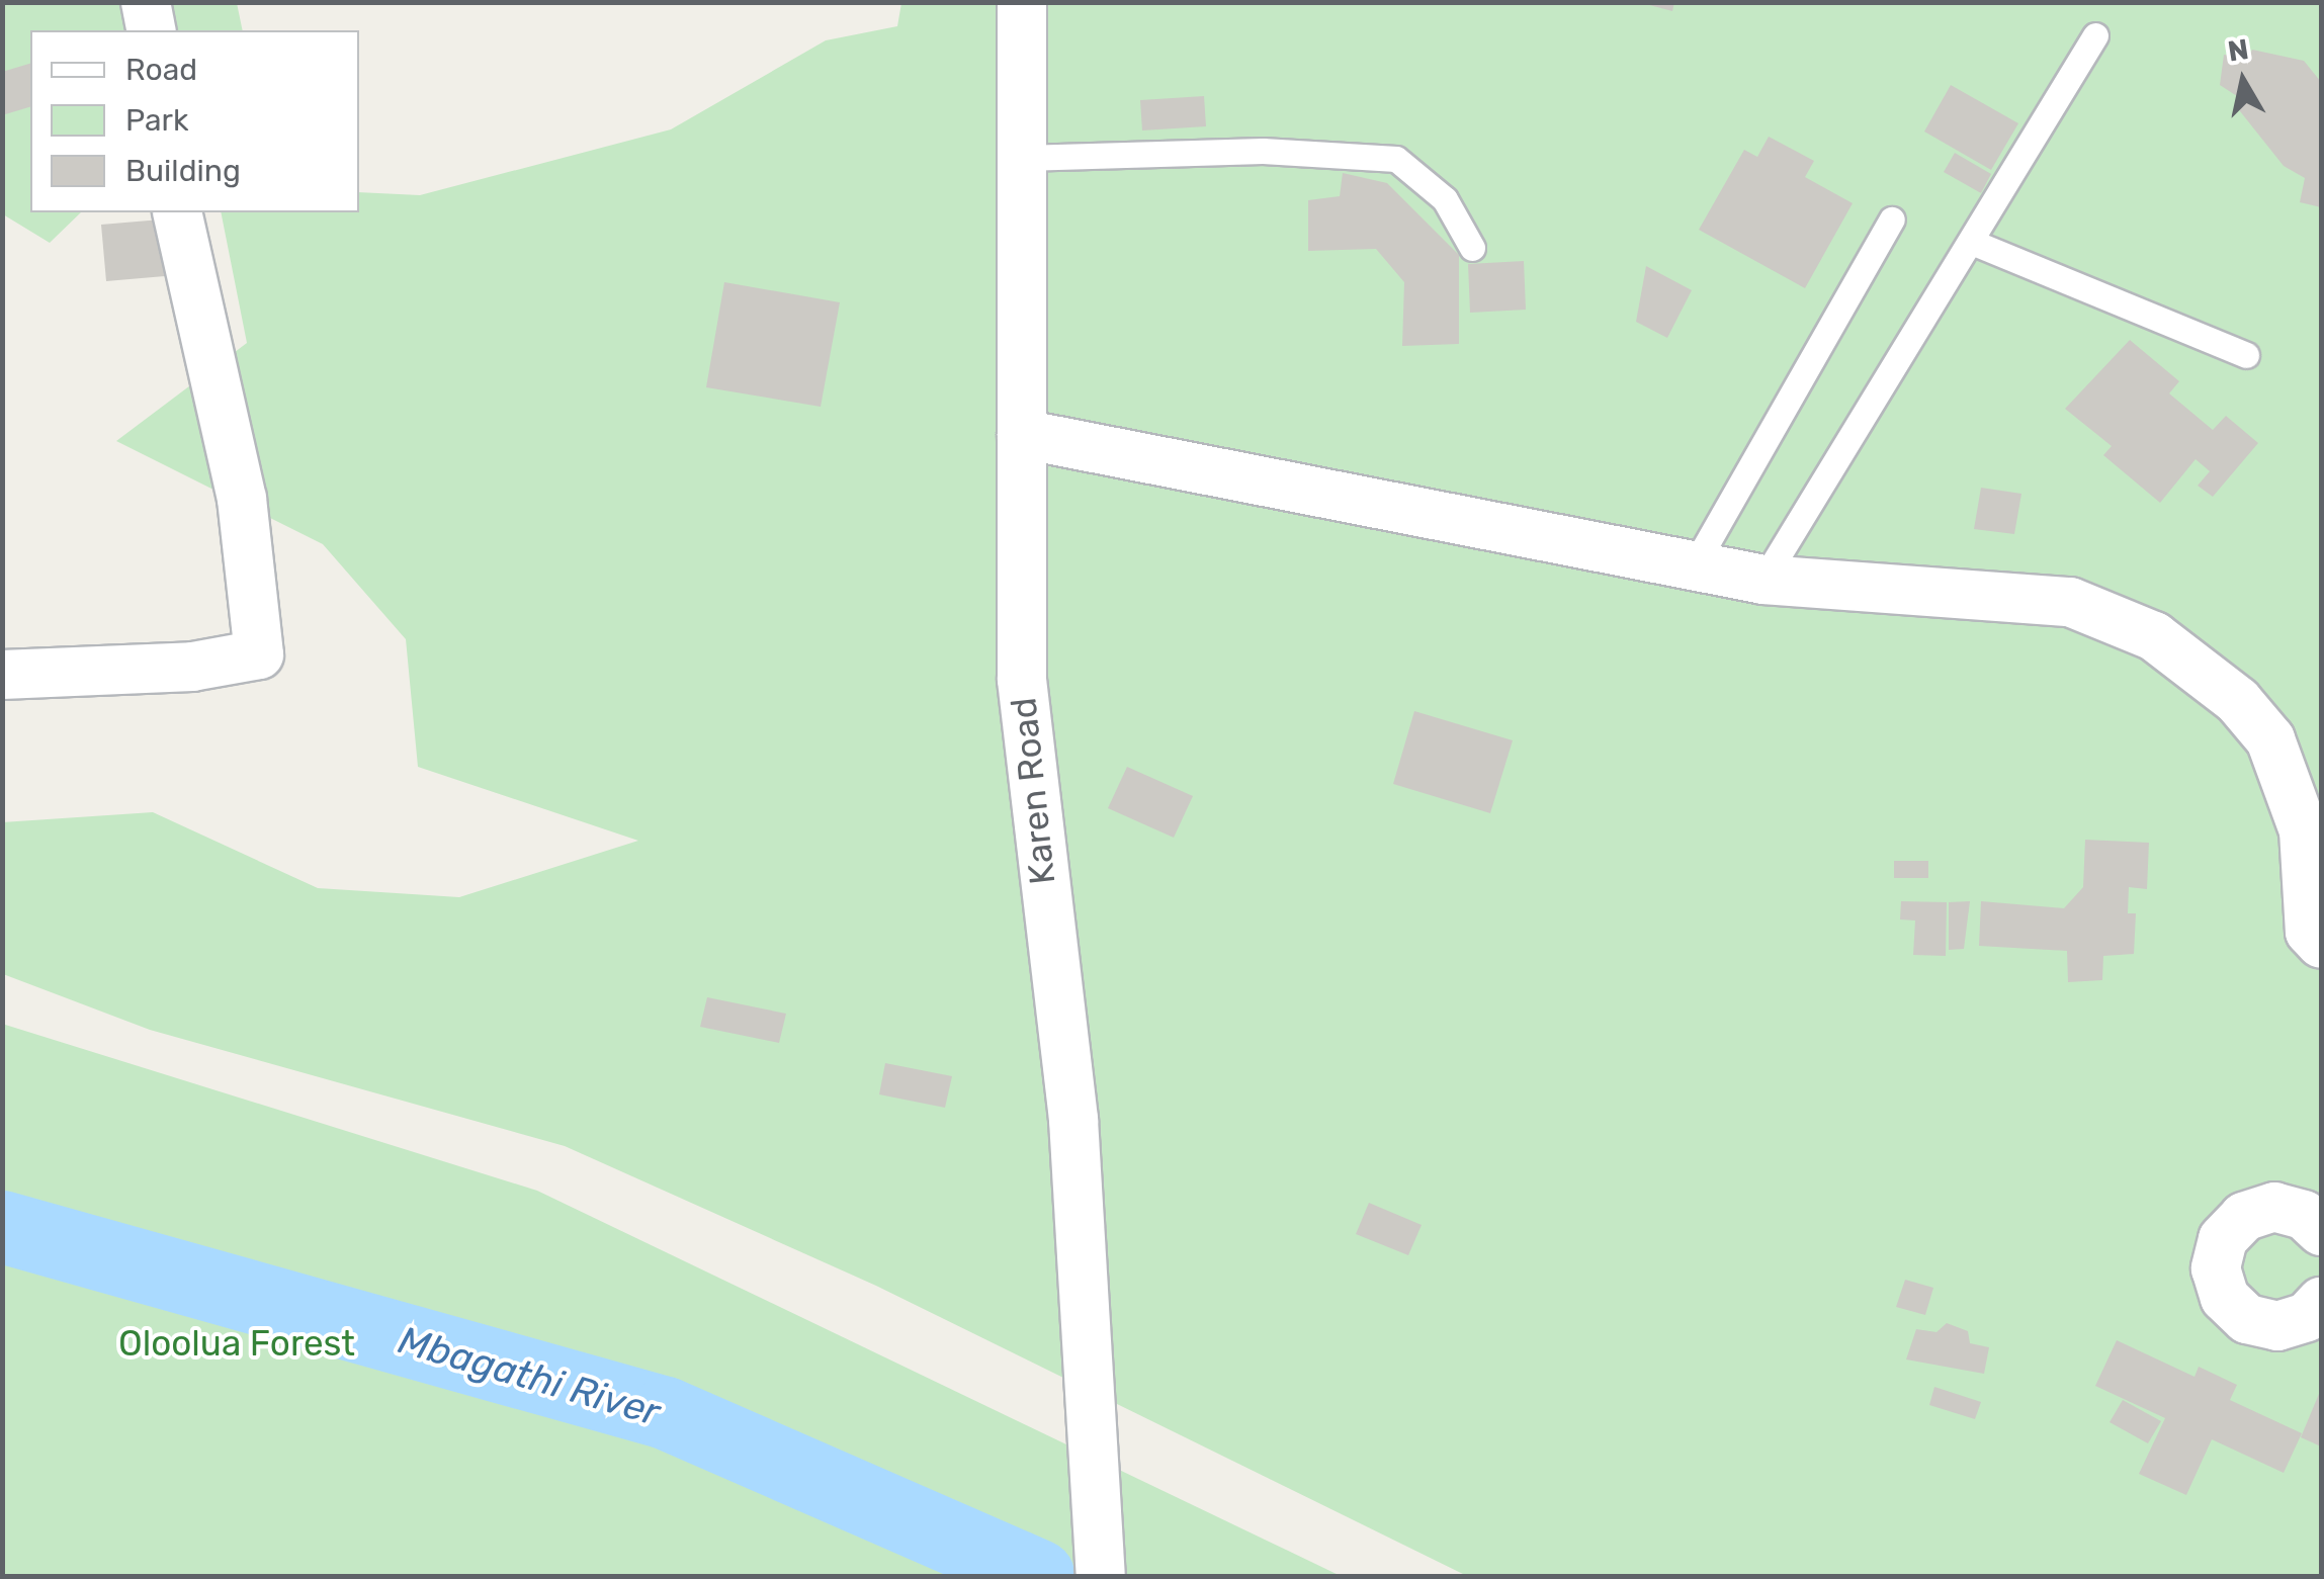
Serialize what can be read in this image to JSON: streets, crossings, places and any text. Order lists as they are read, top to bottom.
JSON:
{
  "streets": {
    "street": ["Karen Road"]
  },
  "water": ["Mbagathi River"],
  "parks": ["Oloolua Forest"],
  "legend": ["Road", "Park", "Building"],
  "north": "top"
}
